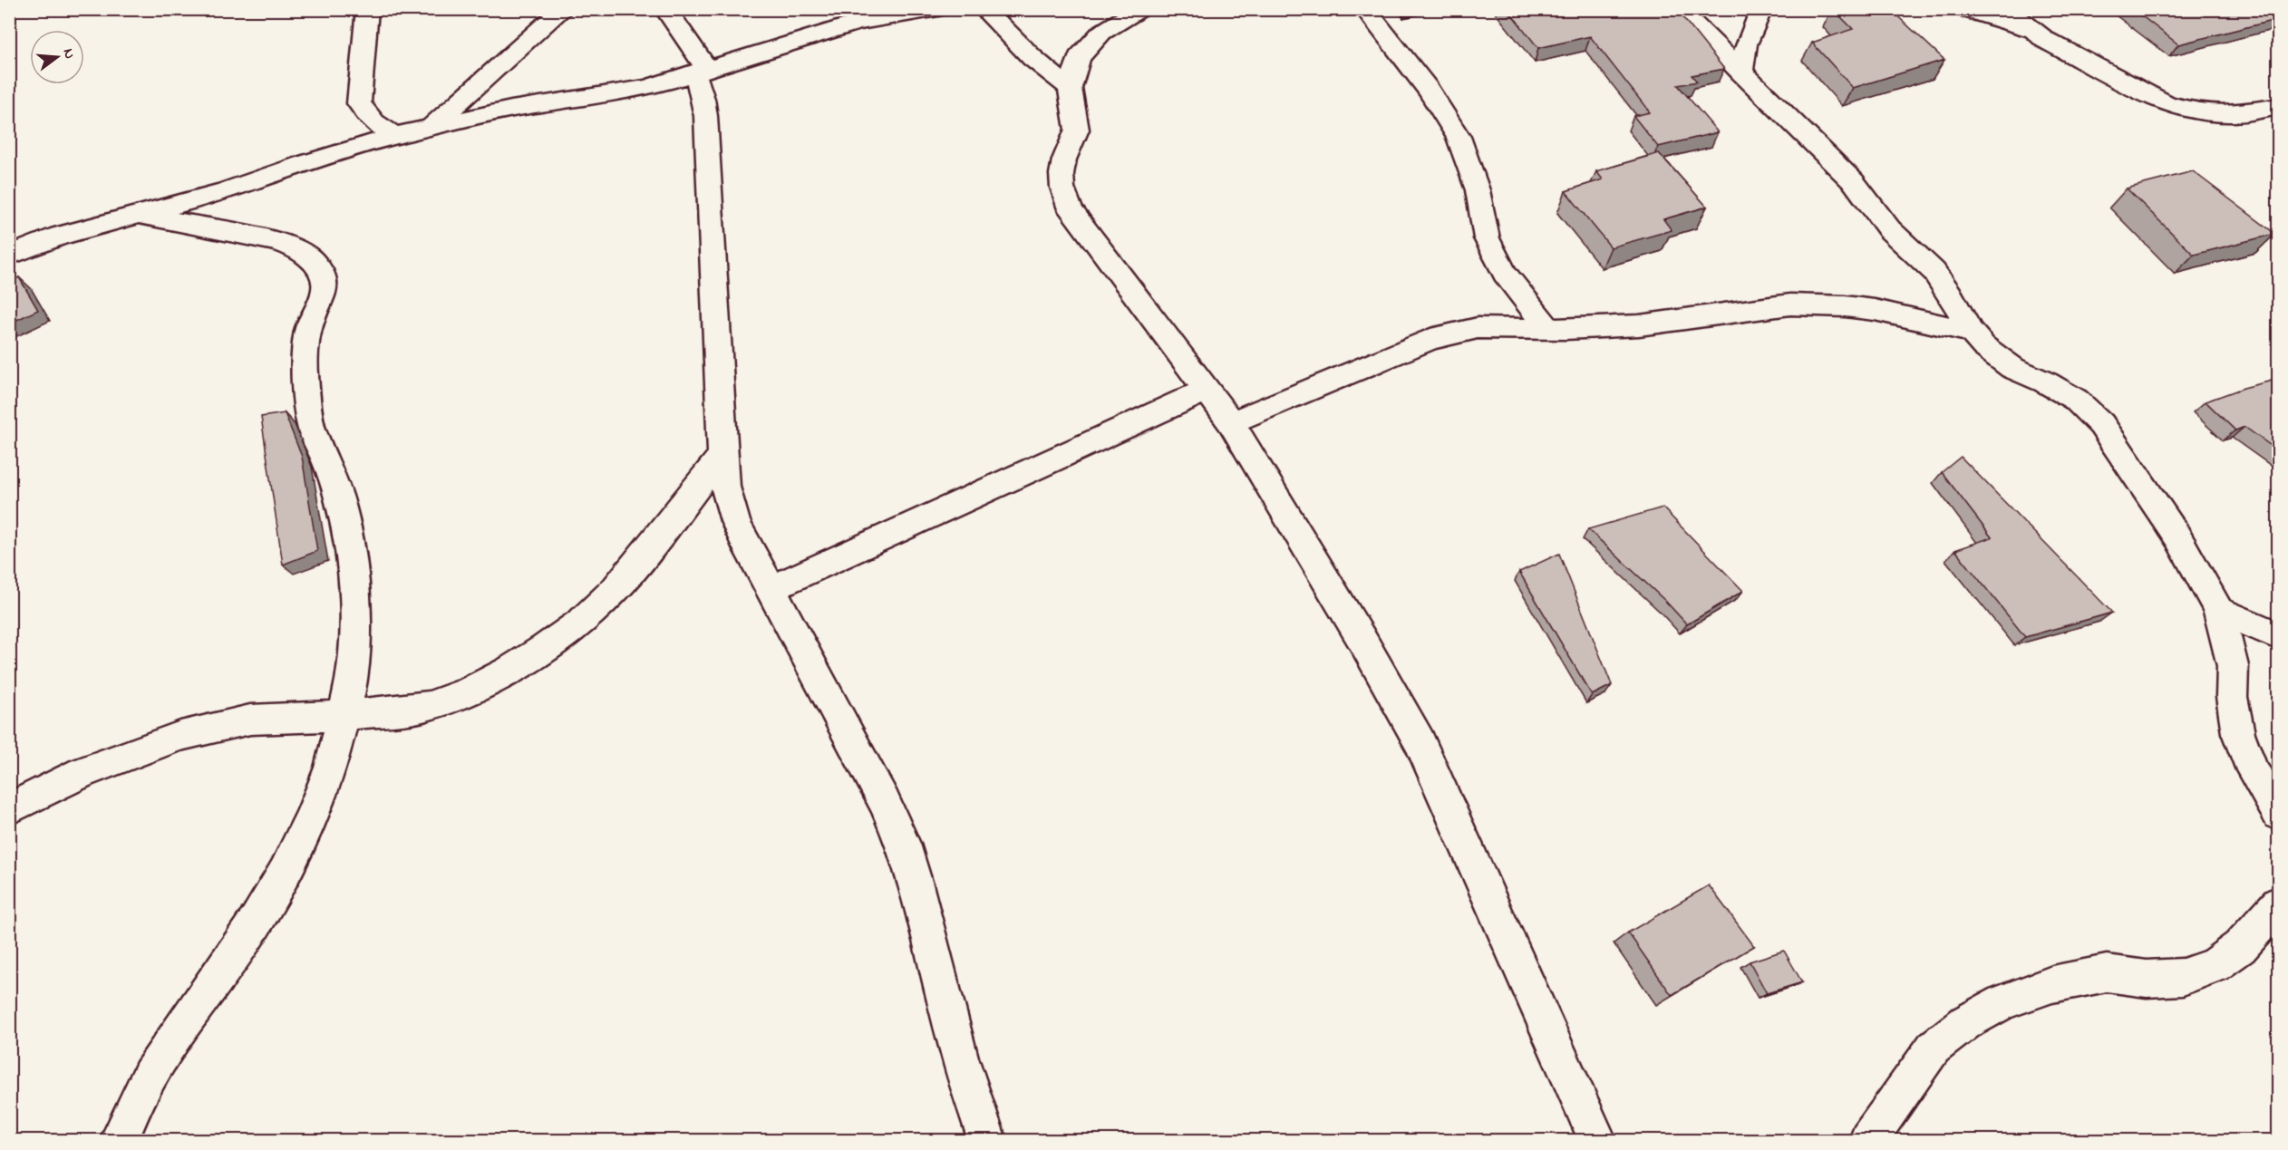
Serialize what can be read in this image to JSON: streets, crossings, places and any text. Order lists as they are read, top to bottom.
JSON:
{
  "north": "right"
}
